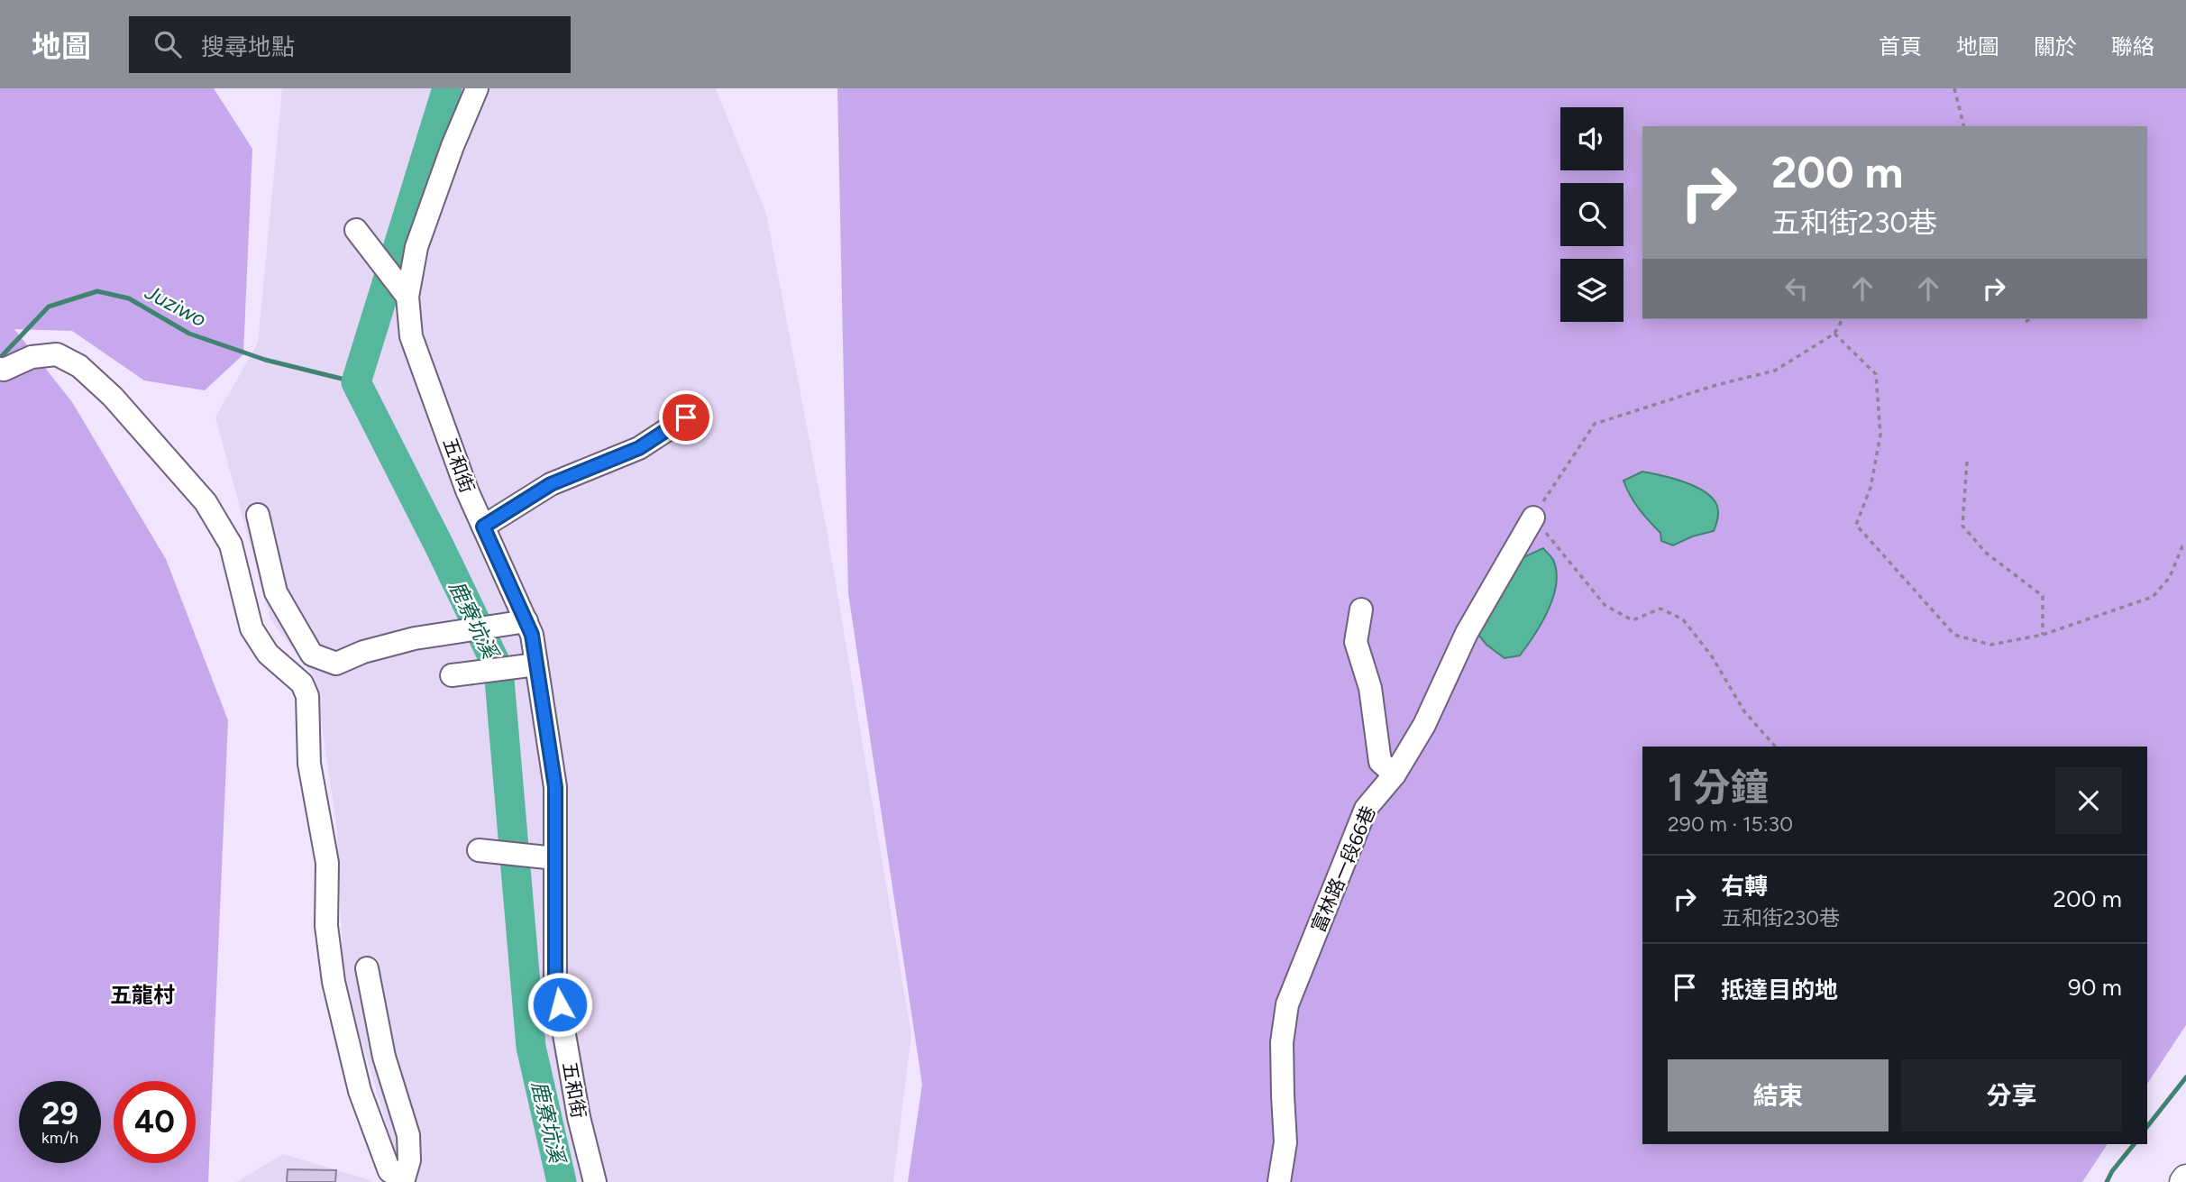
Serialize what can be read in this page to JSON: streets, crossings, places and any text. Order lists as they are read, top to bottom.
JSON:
{
  "streets": {
    "street": ["五和街", "富林路一段66巷"]
  },
  "districts": ["五龍村"],
  "water": ["Juziwo", "鹿寮坑溪"],
  "page": {
    "header": "地圖",
    "search": "搜尋地點",
    "nav": [
      "首頁",
      "地圖",
      "關於",
      "聯絡"
    ],
    "turn": ["200 m", "五和街230巷"],
    "heading": ["1 分鐘", "290 m · 15:30"],
    "list": [
      {
        "name": "右轉",
        "note": "五和街230巷",
        "value": "200 m"
      },
      {
        "name": "抵達目的地",
        "value": "90 m"
      }
    ],
    "buttons": ["結束", "分享"],
    "speed": "29 km/h",
    "limit": "40"
  }
}
